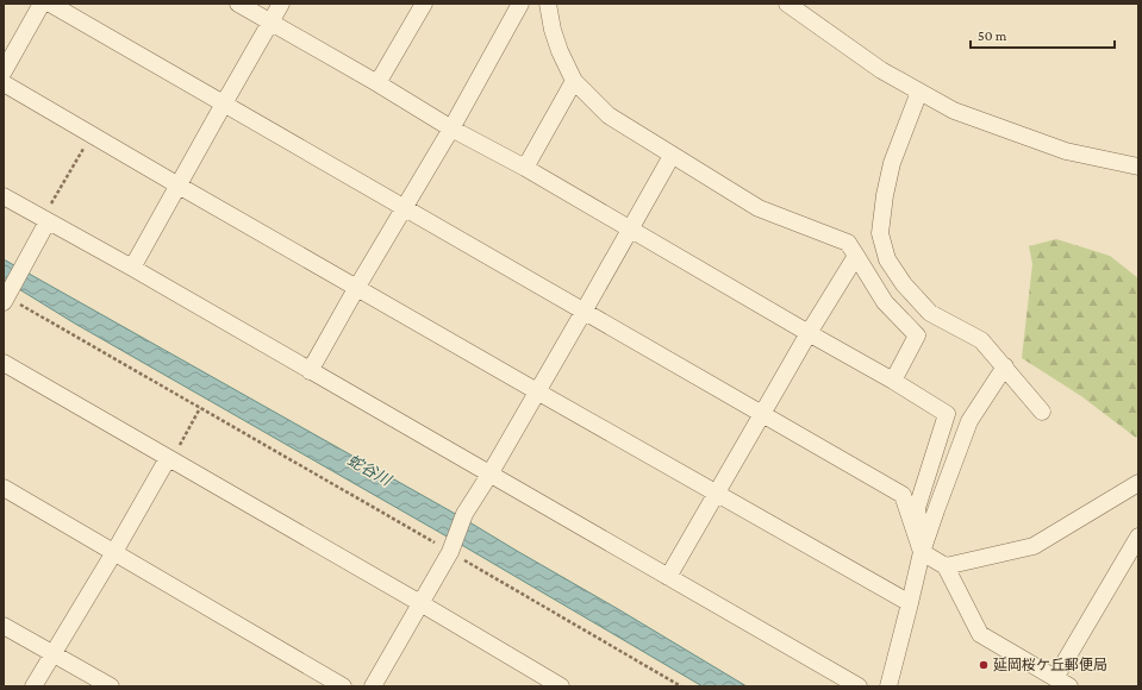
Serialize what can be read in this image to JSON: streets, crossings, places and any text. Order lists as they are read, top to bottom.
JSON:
{
  "water": ["蛇谷川"],
  "places": ["延岡桜ケ丘郵便局"],
  "scale_bar": "50 m"
}
